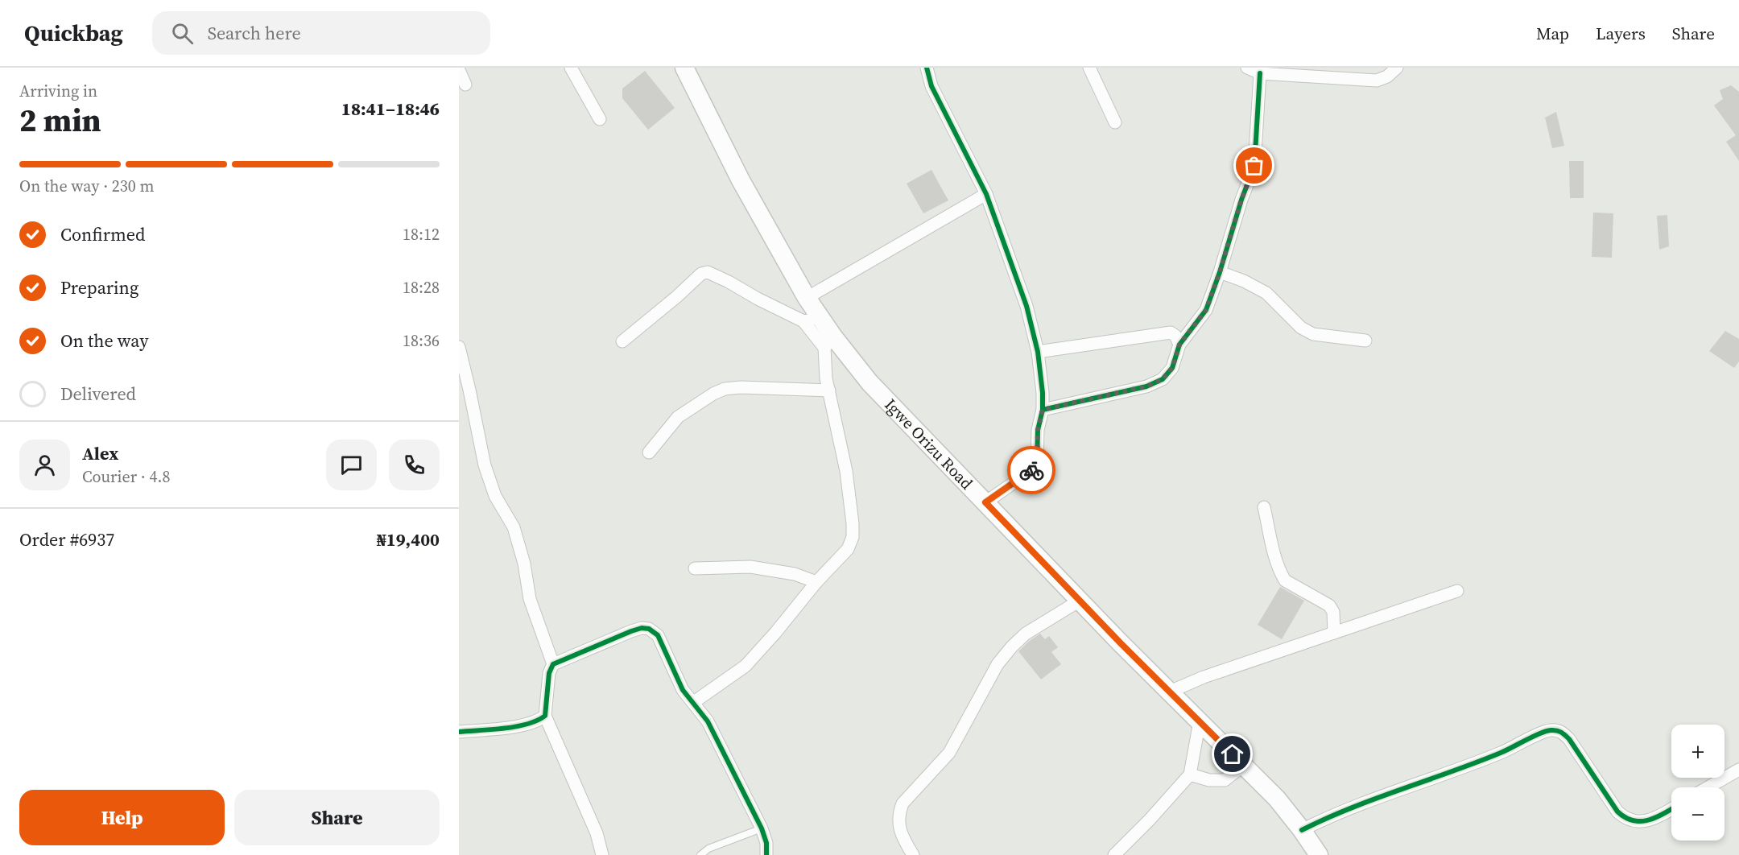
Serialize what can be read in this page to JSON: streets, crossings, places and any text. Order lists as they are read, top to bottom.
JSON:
{
  "streets": {
    "main road": ["Igwe Orizu Road"]
  },
  "page": {
    "header": "Quickbag",
    "search": "Search here",
    "nav": ["Map", "Layers", "Share"],
    "heading": ["2 min", "Arriving in", "18:41–18:46"],
    "panel": [
      "Alex",
      "Courier · 4.8",
      "Order #6937",
      "₦19,400"
    ],
    "bar": "On the way · 230 m",
    "list": [
      ["Confirmed", "18:12"],
      ["Preparing", "18:28"],
      ["On the way", "18:36"],
      "Delivered"
    ],
    "map_buttons": ["+", "−"],
    "buttons": ["Help", "Share"]
  }
}
